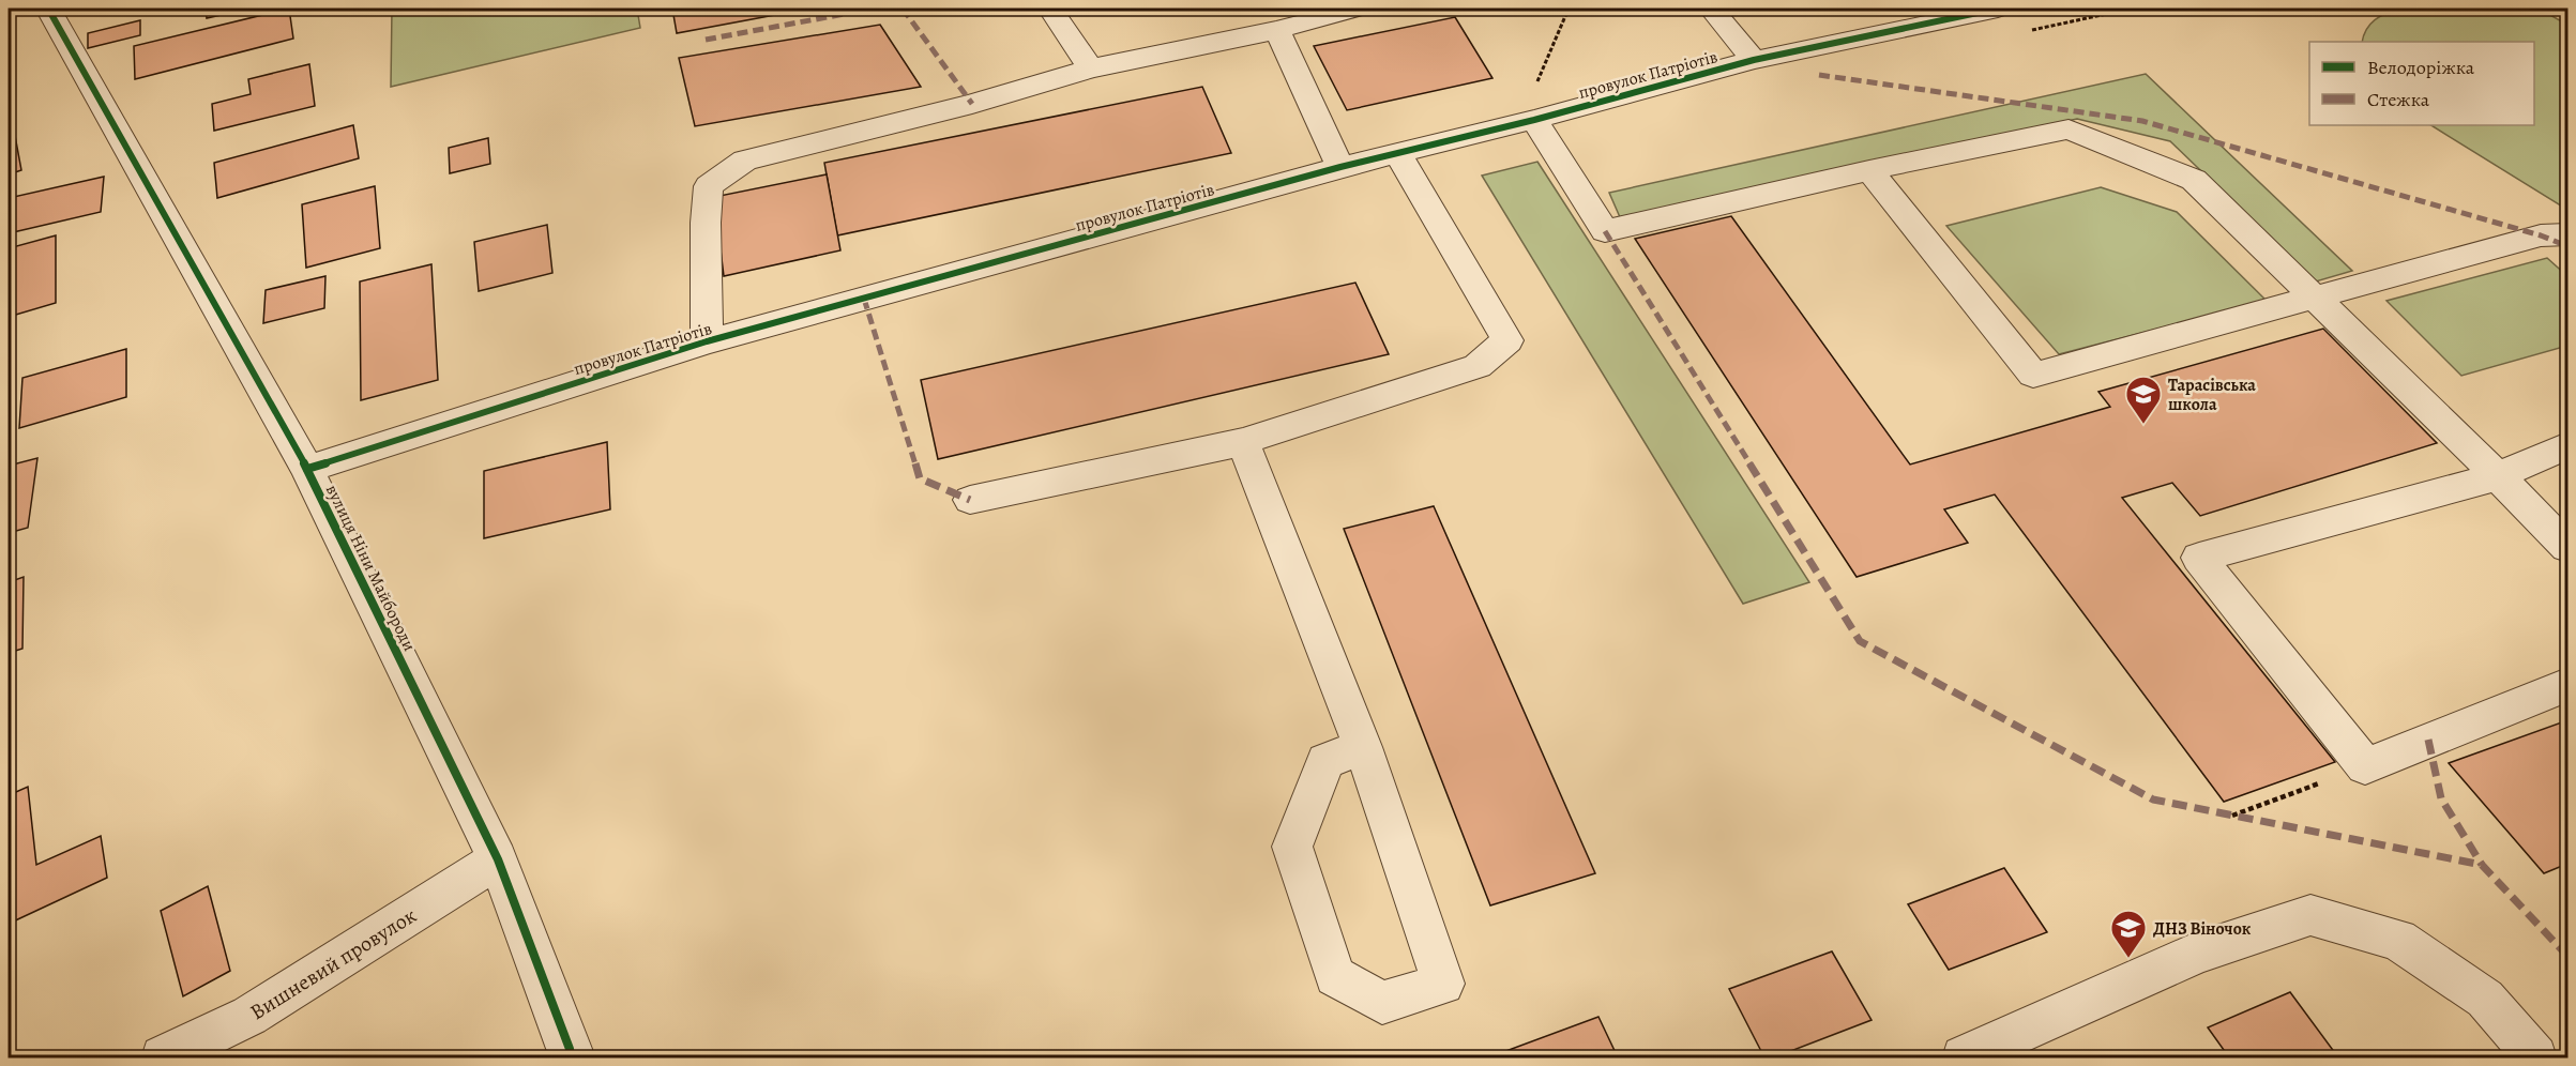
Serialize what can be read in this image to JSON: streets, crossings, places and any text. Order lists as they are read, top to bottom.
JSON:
{
  "streets": {
    "street": ["провулок Патріотів", "вулиця Ніни Майбороди", "Вишневий провулок"]
  },
  "crossings": [
    ["провулок Патріотів", "вулиця Ніни Майбороди"],
    ["вулиця Ніни Майбороди", "Вишневий провулок"]
  ],
  "places": {
    "school or university": ["Тарасівська школа", "ДНЗ Віночок"]
  },
  "legend": ["Велодоріжка", "Стежка"]
}
